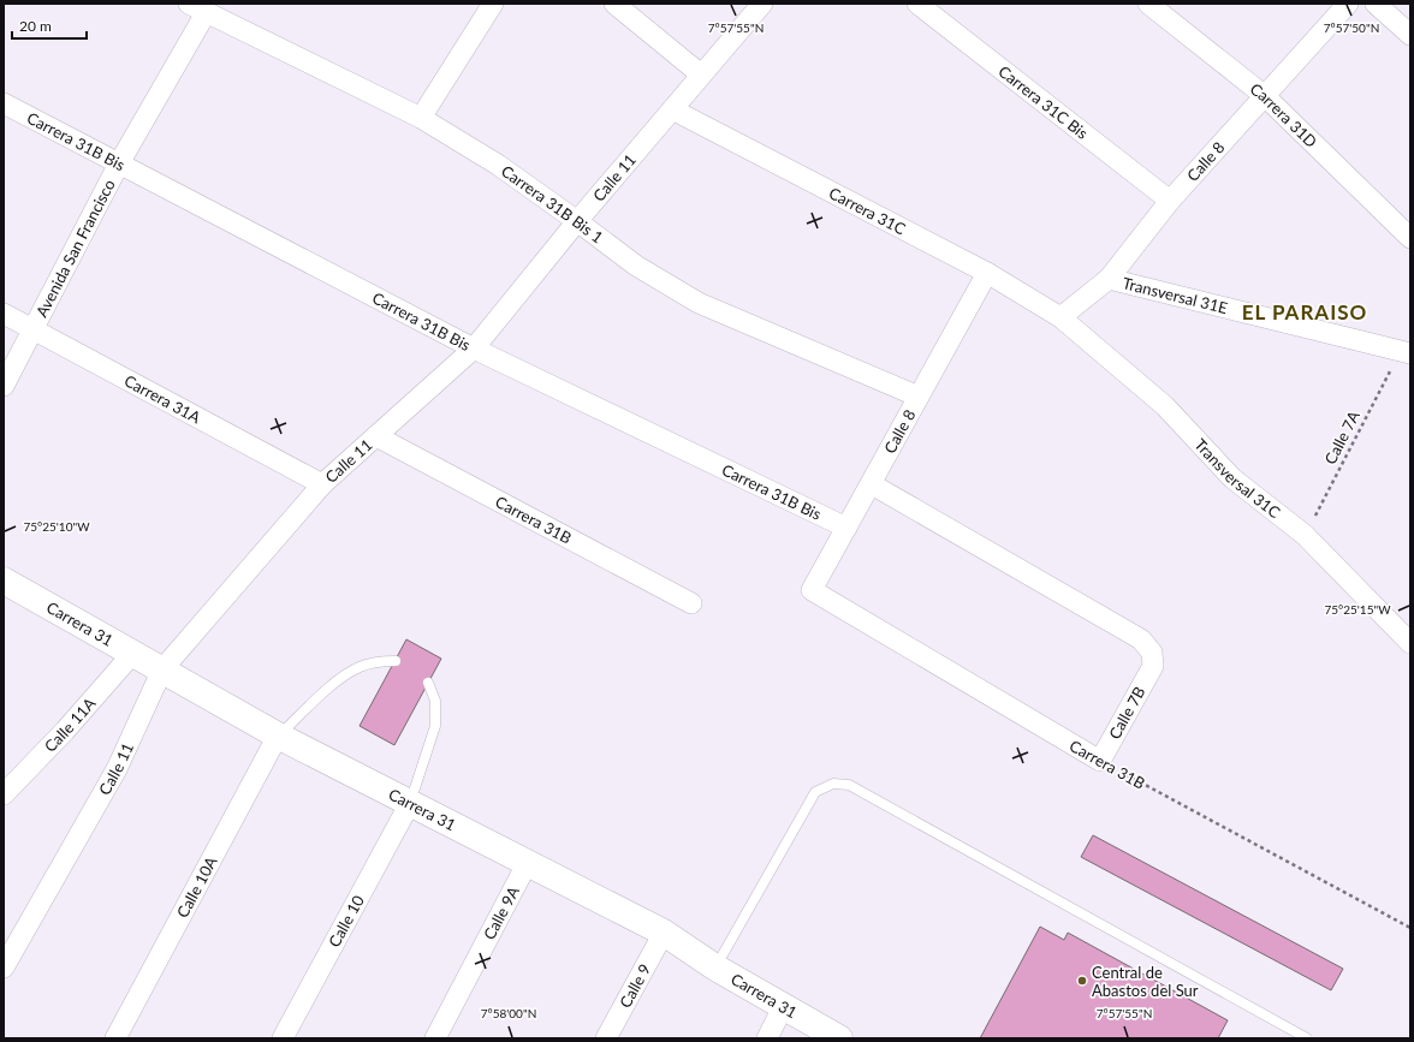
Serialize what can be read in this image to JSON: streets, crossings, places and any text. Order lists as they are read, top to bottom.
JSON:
{
  "streets": {
    "main road": ["Carrera 31"],
    "street": [
      "Carrera 31C Bis",
      "Carrera 31D",
      "Carrera 31B Bis",
      "Calle 8",
      "Calle 11",
      "Carrera 31B Bis 1",
      "Carrera 31C",
      "Avenida San Francisco",
      "Transversal 31E",
      "Carrera 31A",
      "Transversal 31C",
      "Carrera 31B",
      "Calle 7B",
      "Calle 11A",
      "Calle 10A",
      "Calle 9A",
      "Calle 10",
      "Calle 9"
    ],
    "path": ["Calle 7A"]
  },
  "crossings": [
    ["Carrera 31C Bis", "Calle 8"],
    ["Carrera 31D", "Calle 8"],
    ["Carrera 31B Bis", "Calle 8"],
    ["Carrera 31B Bis", "Calle 11"],
    ["Carrera 31B Bis", "Avenida San Francisco"],
    ["Calle 8", "Carrera 31B Bis 1"],
    ["Calle 8", "Carrera 31C"],
    ["Calle 8", "Transversal 31E"],
    ["Calle 8", "Transversal 31C"],
    ["Calle 8", "Carrera 31B"],
    ["Calle 8", "Calle 7B"],
    ["Calle 11", "Carrera 31B Bis 1"],
    ["Calle 11", "Carrera 31C"],
    ["Calle 11", "Carrera 31A"],
    ["Calle 11", "Carrera 31B"],
    ["Calle 11", "Carrera 31"],
    ["Carrera 31B Bis 1", "Avenida San Francisco"],
    ["Carrera 31C", "Transversal 31C"],
    ["Avenida San Francisco", "Carrera 31A"],
    ["Transversal 31E", "Calle 7A"],
    ["Calle 7A", "Transversal 31C"],
    ["Carrera 31B", "Calle 7B"],
    ["Carrera 31", "Calle 11A"],
    ["Carrera 31", "Calle 10A"],
    ["Carrera 31", "Calle 9A"],
    ["Carrera 31", "Calle 10"],
    ["Carrera 31", "Calle 9"]
  ],
  "districts": ["EL PARAISO"],
  "places": ["Central de Abastos del Sur"],
  "scale_bar": "20 m",
  "coordinates": [
    "7°57'50\"N",
    "7°57'55\"N",
    "75°25'10\"W",
    "75°25'15\"W",
    "7°58'00\"N"
  ]
}
